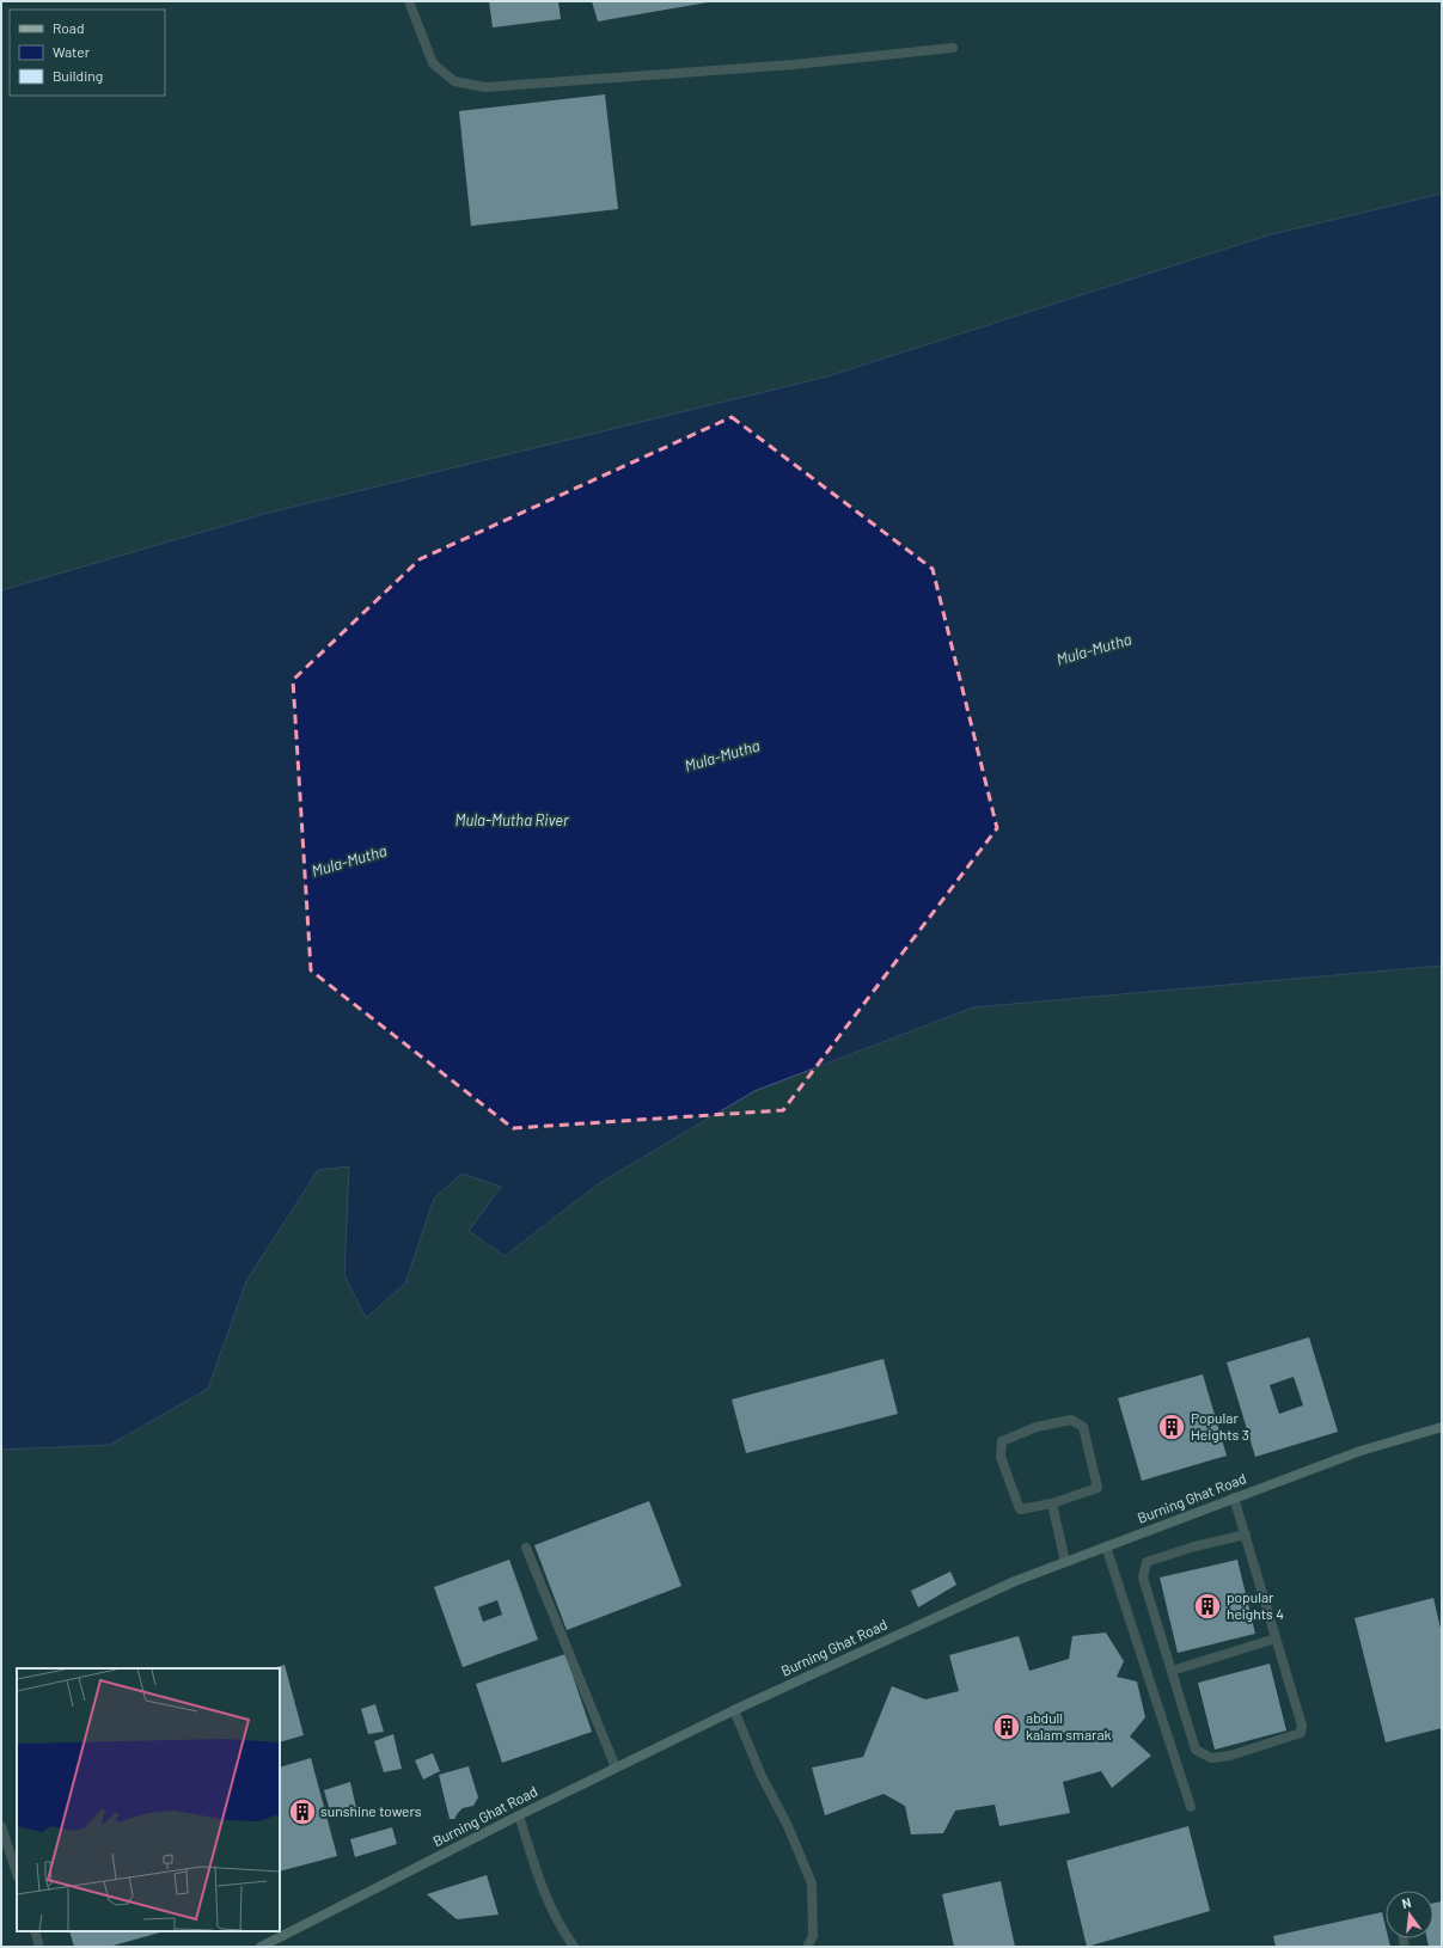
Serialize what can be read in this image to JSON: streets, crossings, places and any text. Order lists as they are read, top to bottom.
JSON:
{
  "streets": {
    "street": ["Burning Ghat Road"]
  },
  "water": ["Mula-Mutha", "Mula-Mutha River"],
  "places": {
    "building": [
      "Popular Heights 3",
      "popular heights 4",
      "abdull kalam smarak",
      "sunshine towers"
    ]
  },
  "legend": ["Road", "Water", "Building"],
  "north": "top"
}
